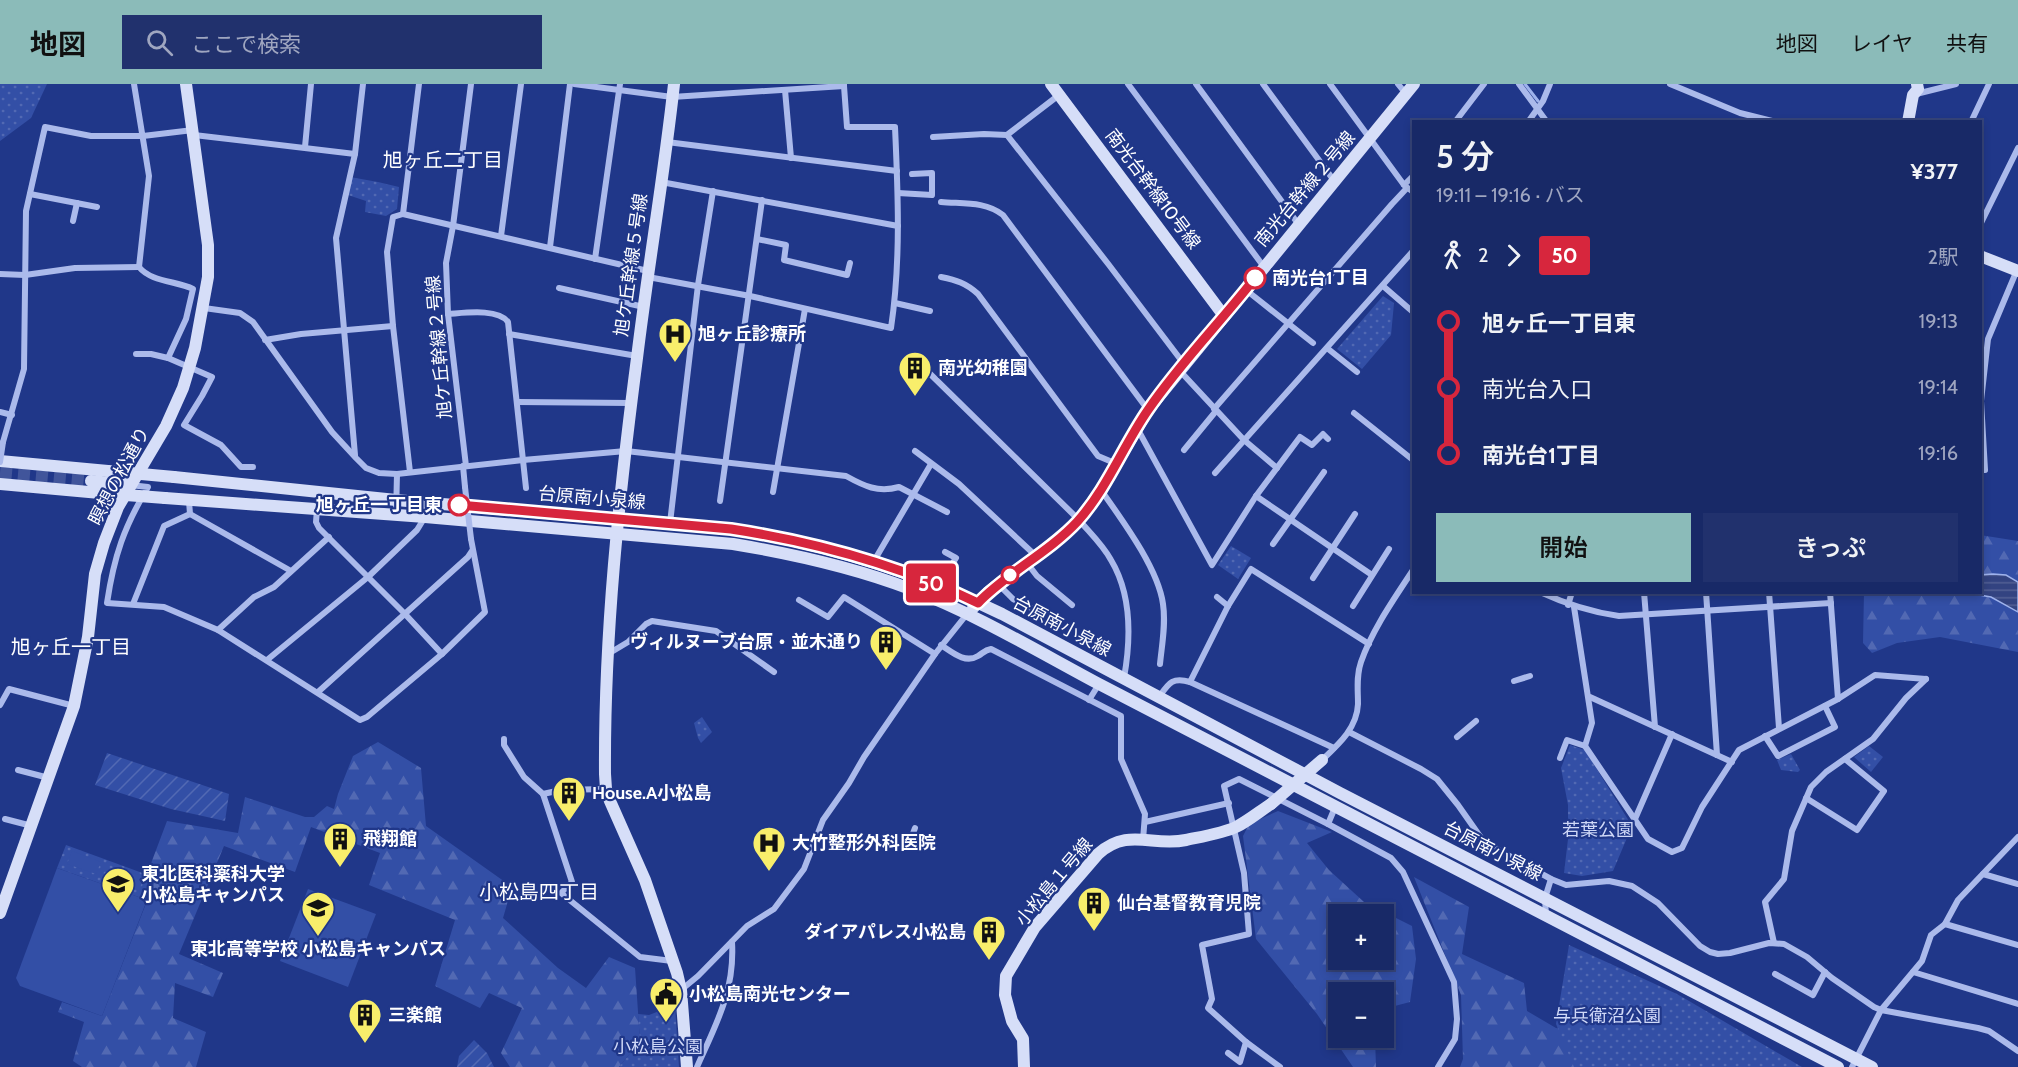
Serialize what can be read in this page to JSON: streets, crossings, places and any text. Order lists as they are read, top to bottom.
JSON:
{
  "streets": {
    "street": [
      "南光台幹線10号線",
      "南光台幹線２号線",
      "旭ケ丘幹線５号線",
      "旭ケ丘幹線２号線",
      "瞑想の松通り",
      "台原南小泉線",
      "小松島１号線"
    ]
  },
  "crossings": [
    ["南光台幹線10号線", "南光台幹線２号線"],
    ["南光台幹線２号線", "台原南小泉線"],
    ["旭ケ丘幹線５号線", "台原南小泉線"]
  ],
  "districts": ["旭ヶ丘二丁目", "旭ヶ丘一丁目", "小松島四丁目"],
  "parks": ["若葉公園", "与兵衛沼公園", "小松島公園"],
  "places": {
    "other": ["南光台1丁目", "旭ヶ丘一丁目東"],
    "hospital": ["旭ヶ丘診療所", "大竹整形外科医院"],
    "building": [
      "南光幼稚園",
      "ヴィルヌーブ台原・並木通り",
      "House.A小松島",
      "飛翔館",
      "仙台基督教育児院",
      "ダイアパレス小松島",
      "三楽館"
    ],
    "school or university": ["東北医科薬科大学 小松島キャンパス", "東北高等学校 小松島キャンパス"],
    "public building": ["小松島南光センター"]
  },
  "lines": ["bus line 50"],
  "page": {
    "header": "地図",
    "search": "ここで検索",
    "nav": ["地図", "レイヤ", "共有"],
    "on_map": "50",
    "heading": ["5 分", "19:11 – 19:16 · バス", "¥377"],
    "legs": ["2", "50", "2駅"],
    "list": [
      {
        "name": "旭ヶ丘一丁目東",
        "value": "19:13"
      },
      {
        "name": "南光台入口",
        "value": "19:14"
      },
      {
        "name": "南光台1丁目",
        "value": "19:16"
      }
    ],
    "buttons": ["開始", "きっぷ"],
    "map_buttons": ["+", "−"]
  }
}
